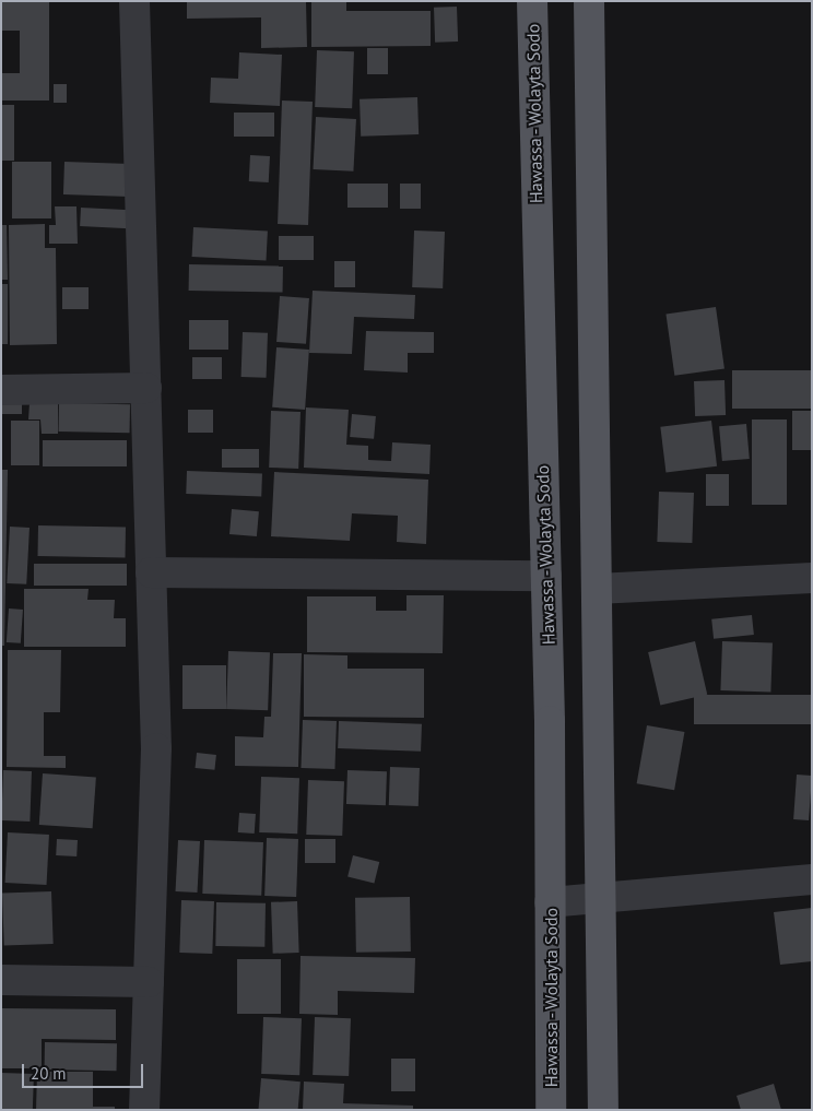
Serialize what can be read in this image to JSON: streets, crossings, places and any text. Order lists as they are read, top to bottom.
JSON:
{
  "streets": {
    "main road": ["Hawassa - Wolayta Sodo"]
  },
  "scale_bar": "20 m"
}
